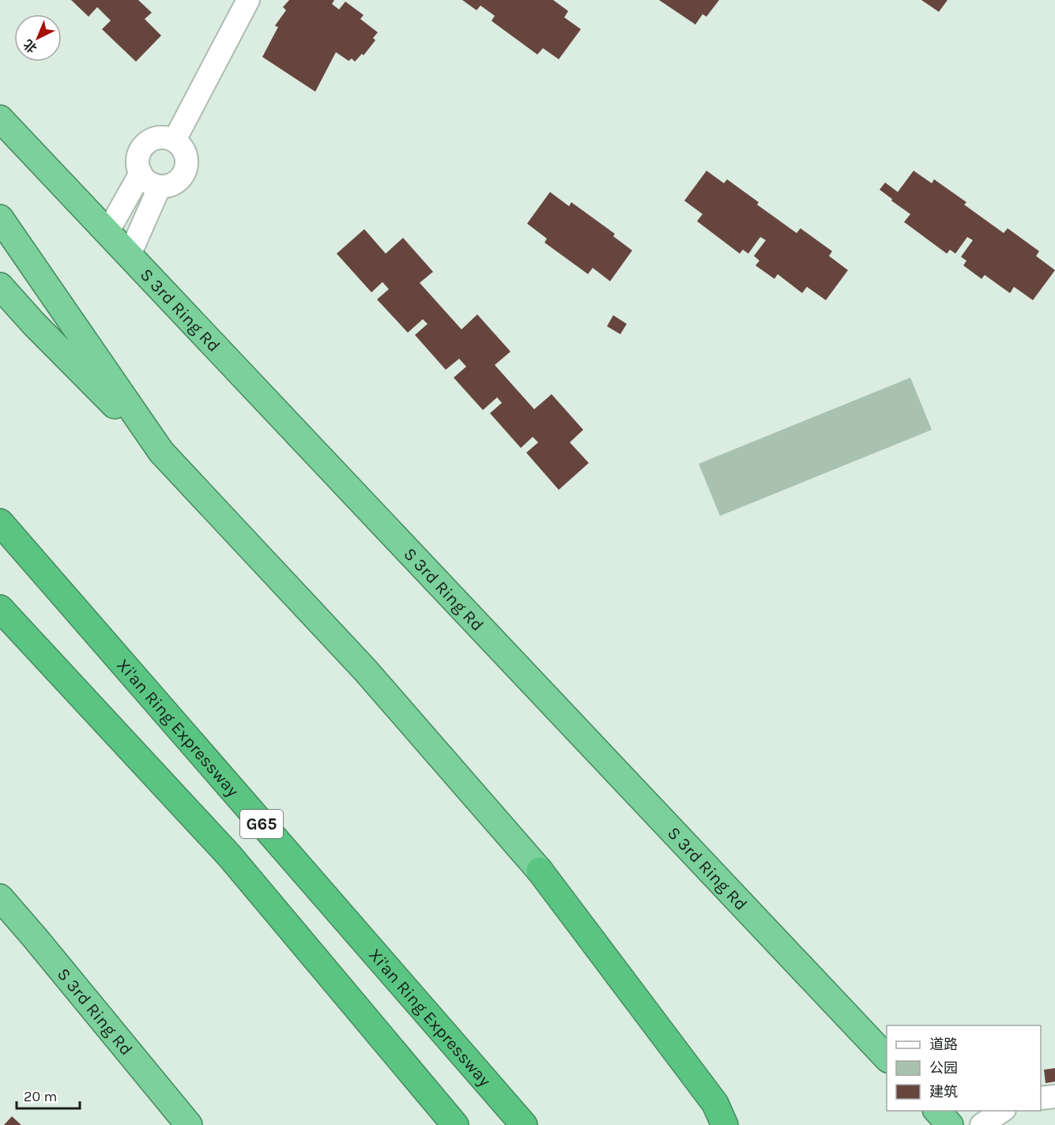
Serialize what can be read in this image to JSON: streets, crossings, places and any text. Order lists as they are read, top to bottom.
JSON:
{
  "streets": {
    "highway": ["S 3rd Ring Rd", "Xi'an Ring Expressway", "G65"]
  },
  "legend": ["道路", "公园", "建筑"],
  "scale_bar": "20 m",
  "north": "bottom left"
}
